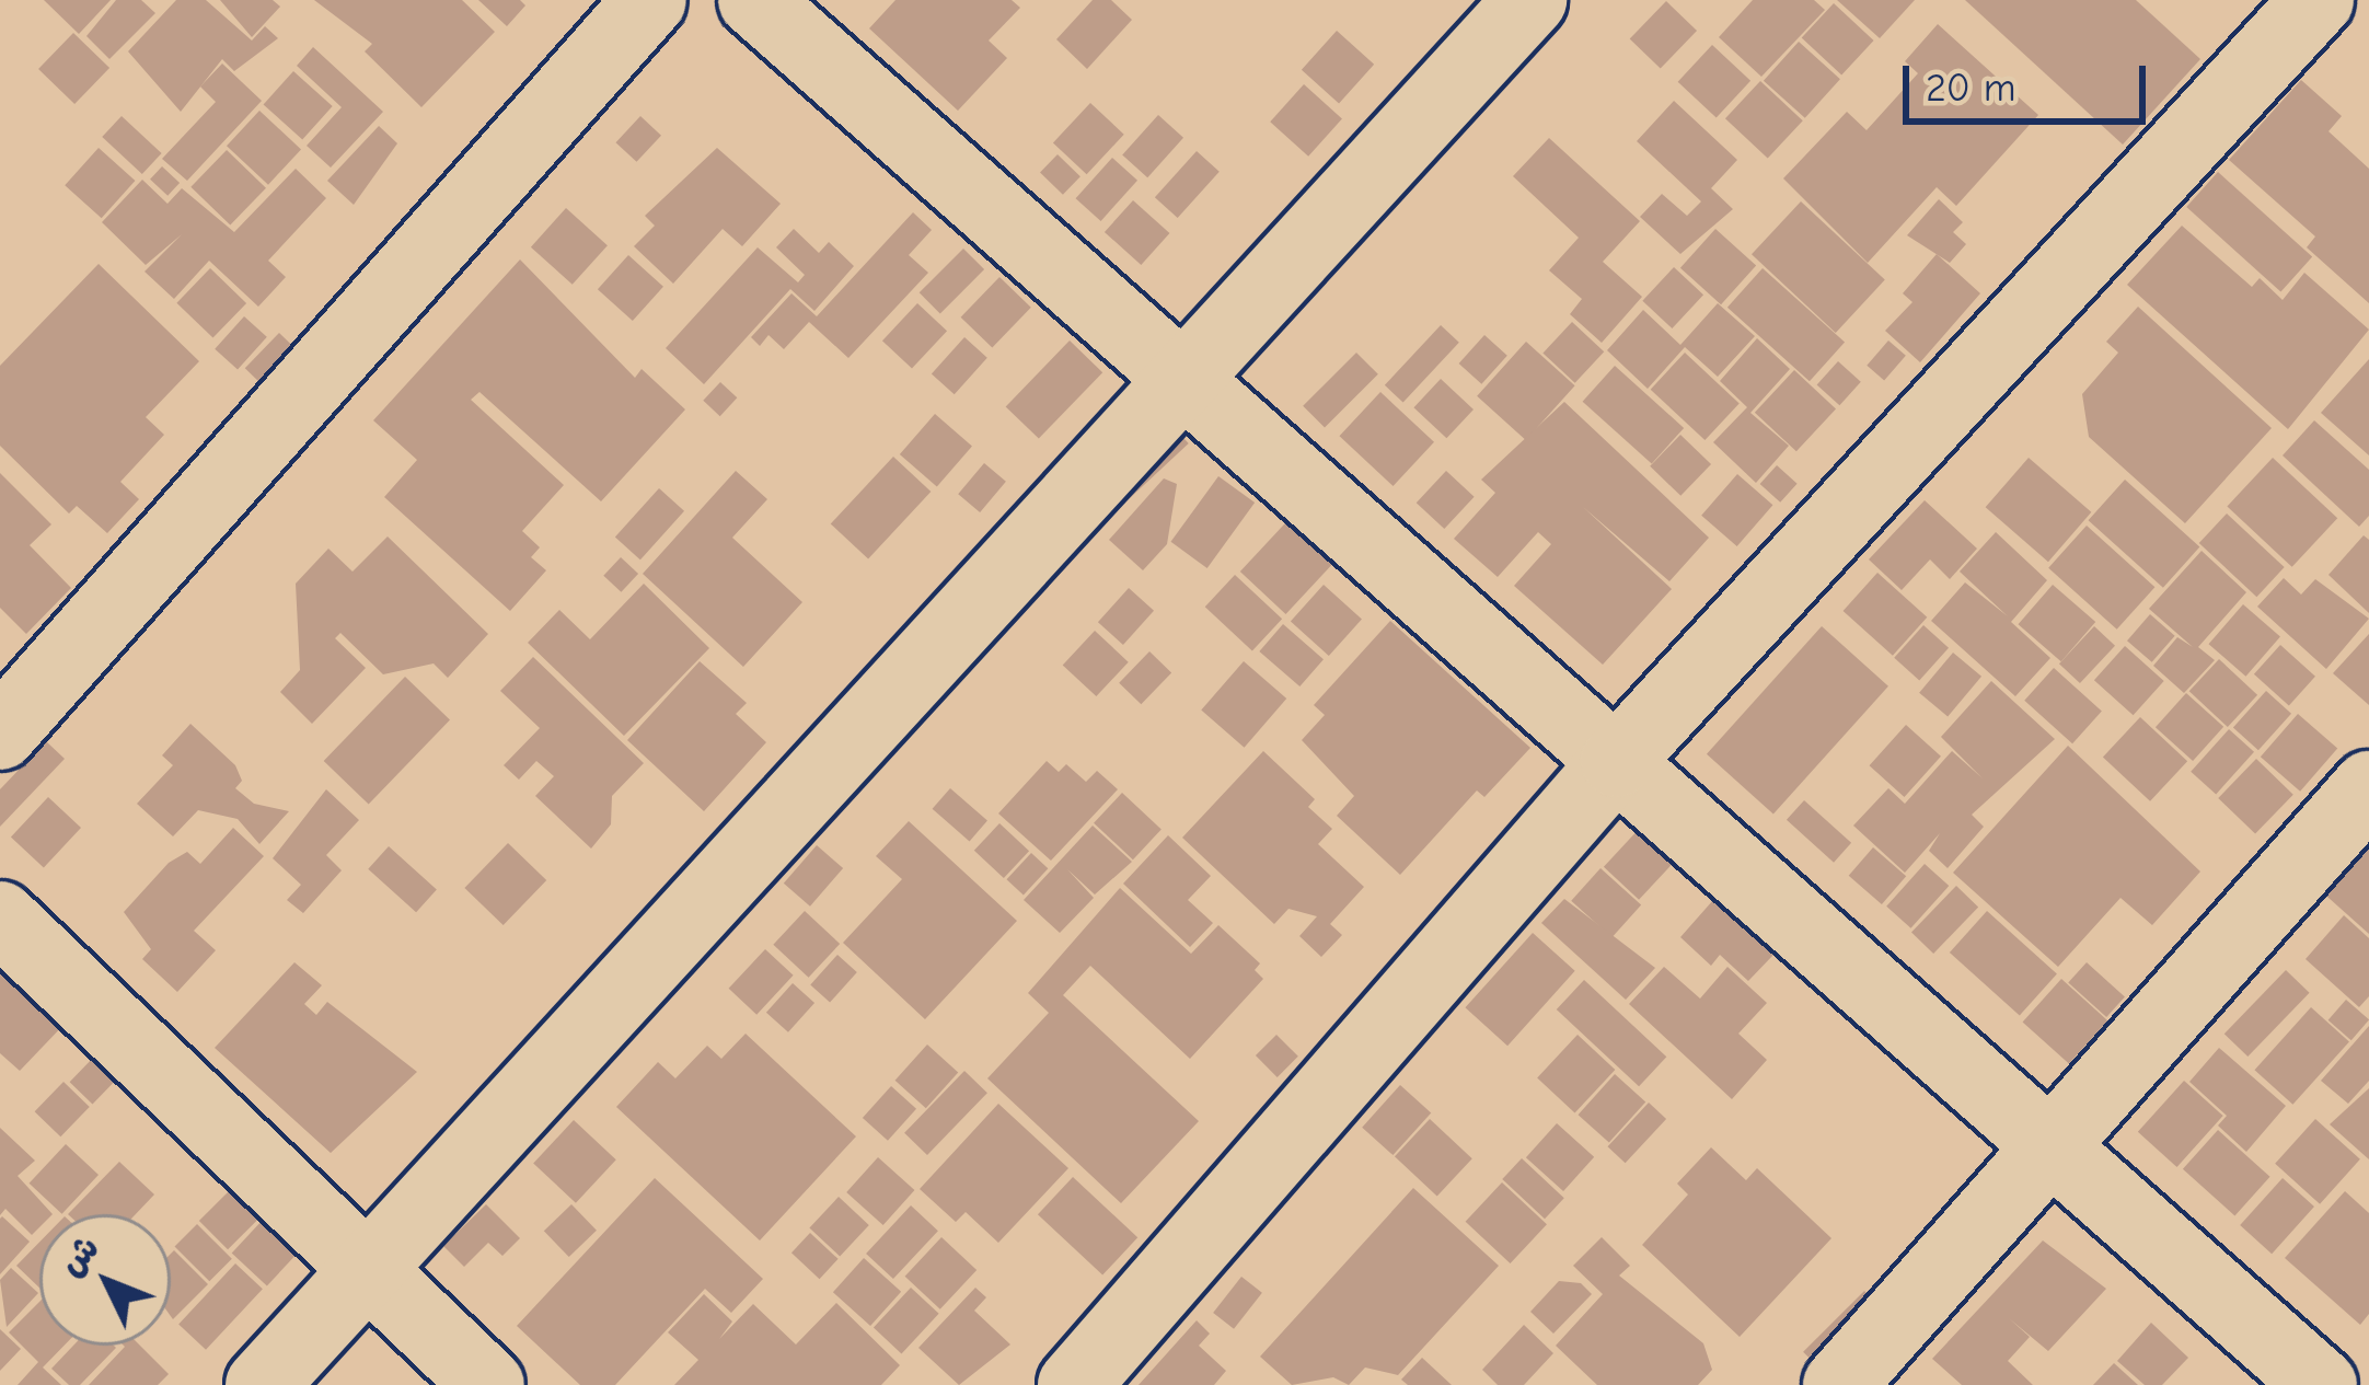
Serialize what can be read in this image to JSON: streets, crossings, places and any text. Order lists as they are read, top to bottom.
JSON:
{
  "scale_bar": "20 m",
  "north": "top left"
}
